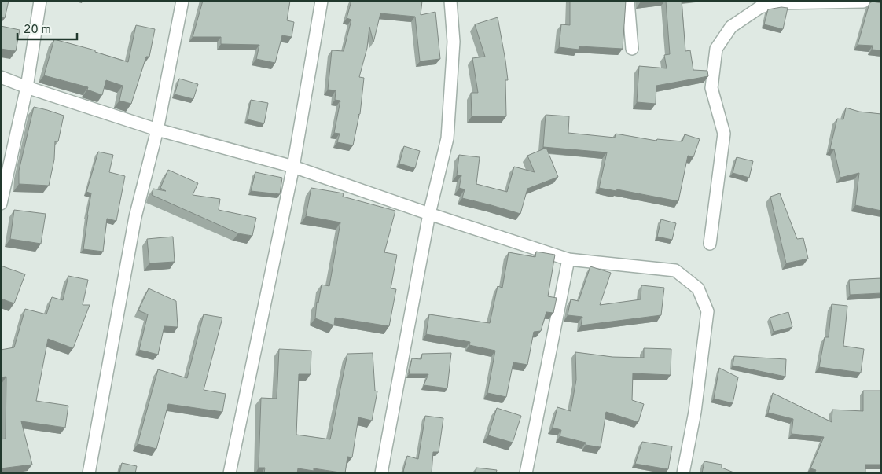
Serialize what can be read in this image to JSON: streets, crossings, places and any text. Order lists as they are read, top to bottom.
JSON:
{
  "scale_bar": "20 m"
}
